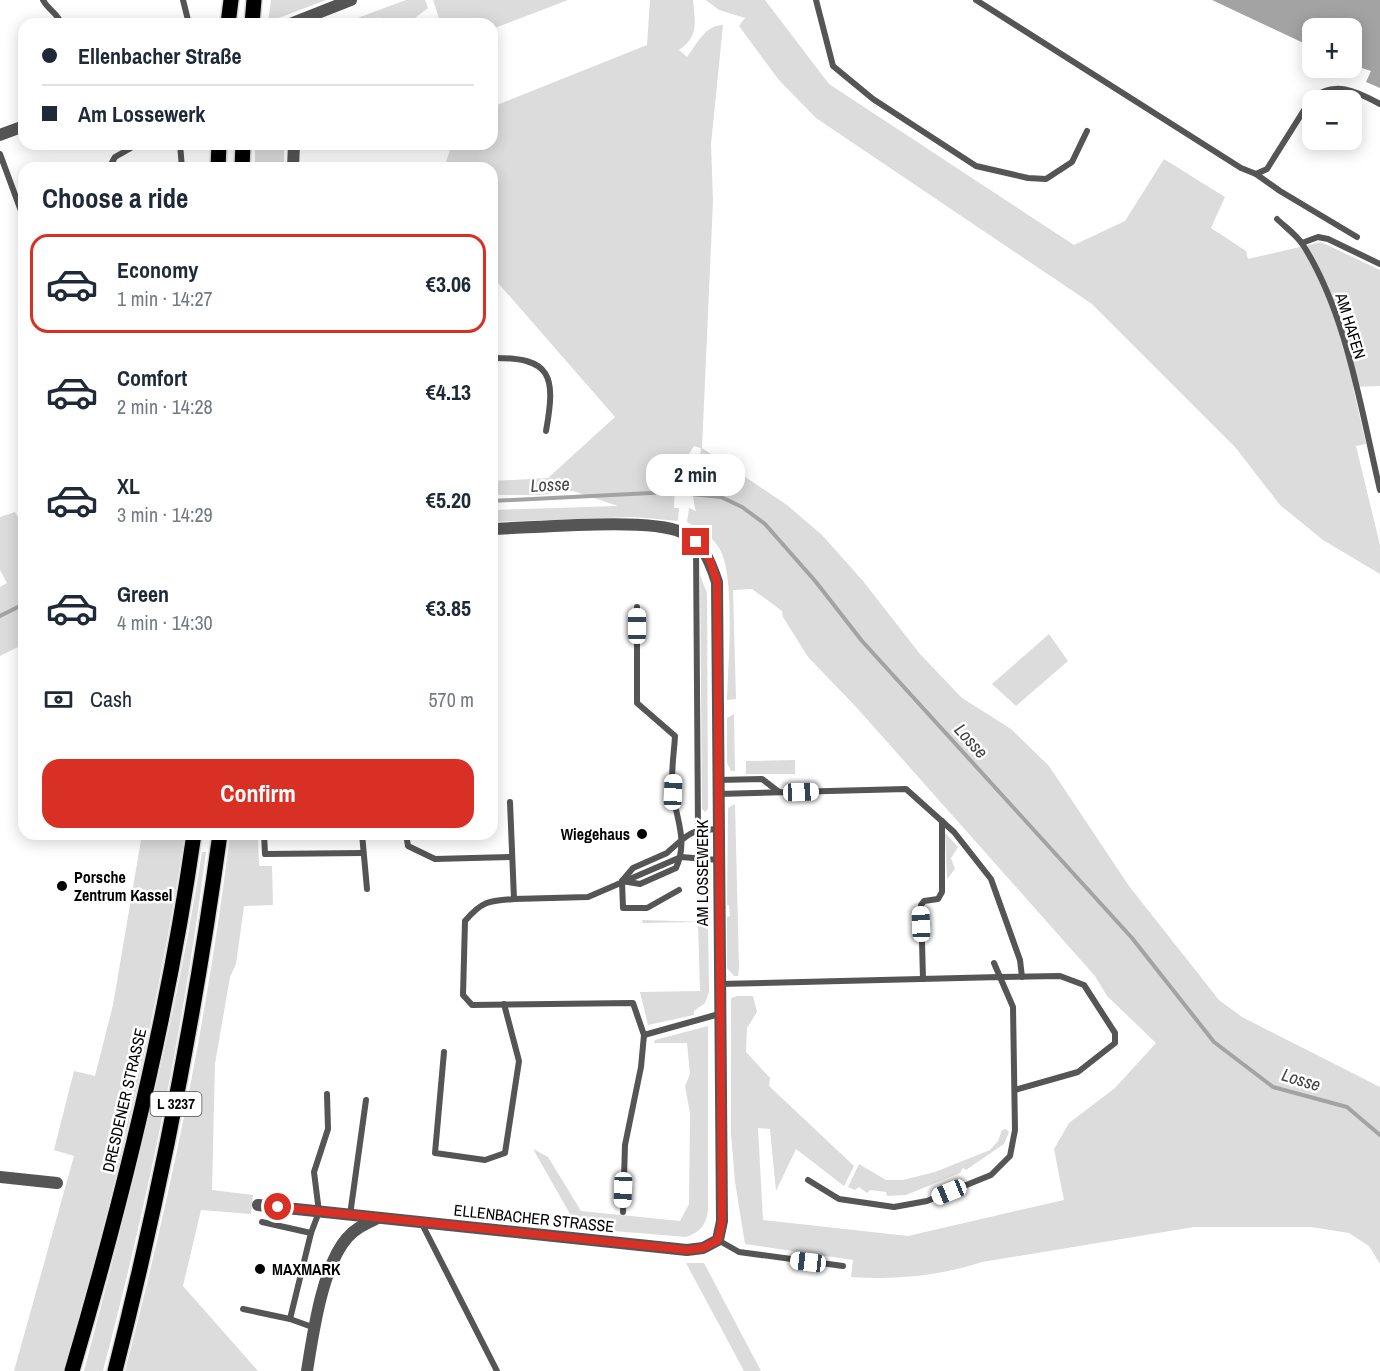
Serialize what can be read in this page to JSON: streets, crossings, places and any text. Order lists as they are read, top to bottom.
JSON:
{
  "streets": {
    "main road": ["DRESDENER STRASSE", "L 3237"],
    "street": ["AM LOSSEWERK", "ELLENBACHER STRASSE"],
    "lane": ["AM HAFEN"]
  },
  "crossings": [
    ["AM LOSSEWERK", "ELLENBACHER STRASSE"]
  ],
  "water": ["Losse"],
  "places": ["Wiegehaus", "Porsche Zentrum Kassel", "MAXMARK"],
  "page": {
    "map_buttons": ["+", "−"],
    "banner": ["Ellenbacher Straße", "Am Lossewerk"],
    "heading": "Choose a ride",
    "list": [
      {
        "name": "Economy",
        "note": "1 min · 14:27",
        "value": "€3.06"
      },
      {
        "name": "Comfort",
        "note": "2 min · 14:28",
        "value": "€4.13"
      },
      {
        "name": "XL",
        "note": "3 min · 14:29",
        "value": "€5.20"
      },
      {
        "name": "Green",
        "note": "4 min · 14:30",
        "value": "€3.85"
      }
    ],
    "bubble": "2 min",
    "pay": ["Cash", "570 m"],
    "buttons": "Confirm"
  }
}
